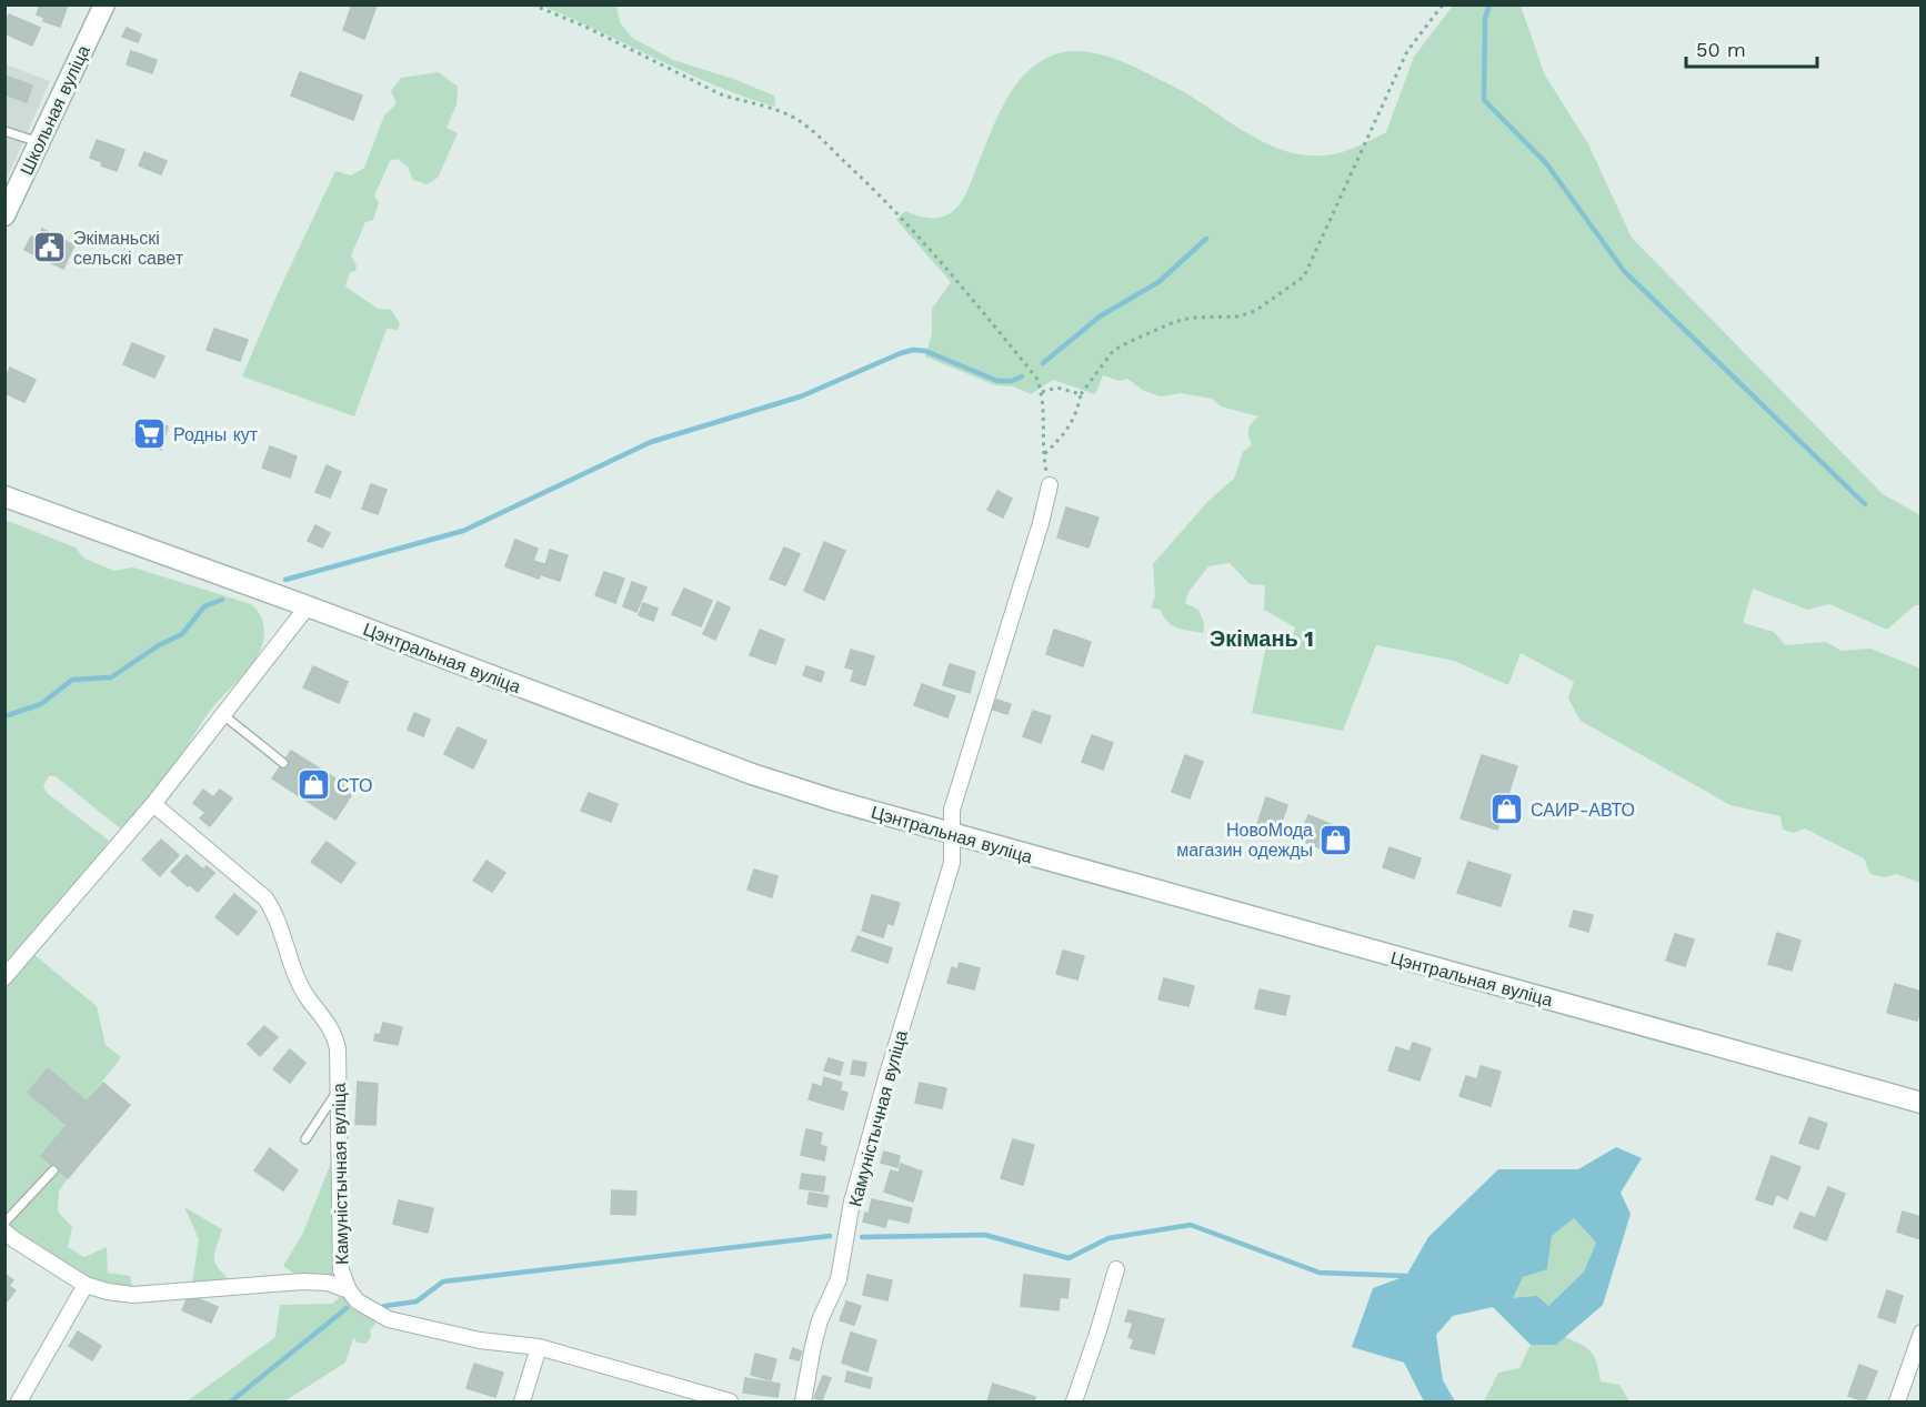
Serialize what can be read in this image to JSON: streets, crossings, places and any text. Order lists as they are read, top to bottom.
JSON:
{
  "streets": {
    "main road": ["Школьная вуліца", "Цэнтральная вуліца"],
    "street": ["Камуністычная вуліца"]
  },
  "crossings": [
    ["Цэнтральная вуліца", "Камуністычная вуліца"]
  ],
  "districts": ["Экімань 1"],
  "places": {
    "public building": ["Экіманьскі сельскі савет"],
    "supermarket": ["Родны кут"],
    "shop": ["СТО", "САИР-АВТО", "НовоМода магазин одежды"]
  },
  "scale_bar": "50 m"
}
